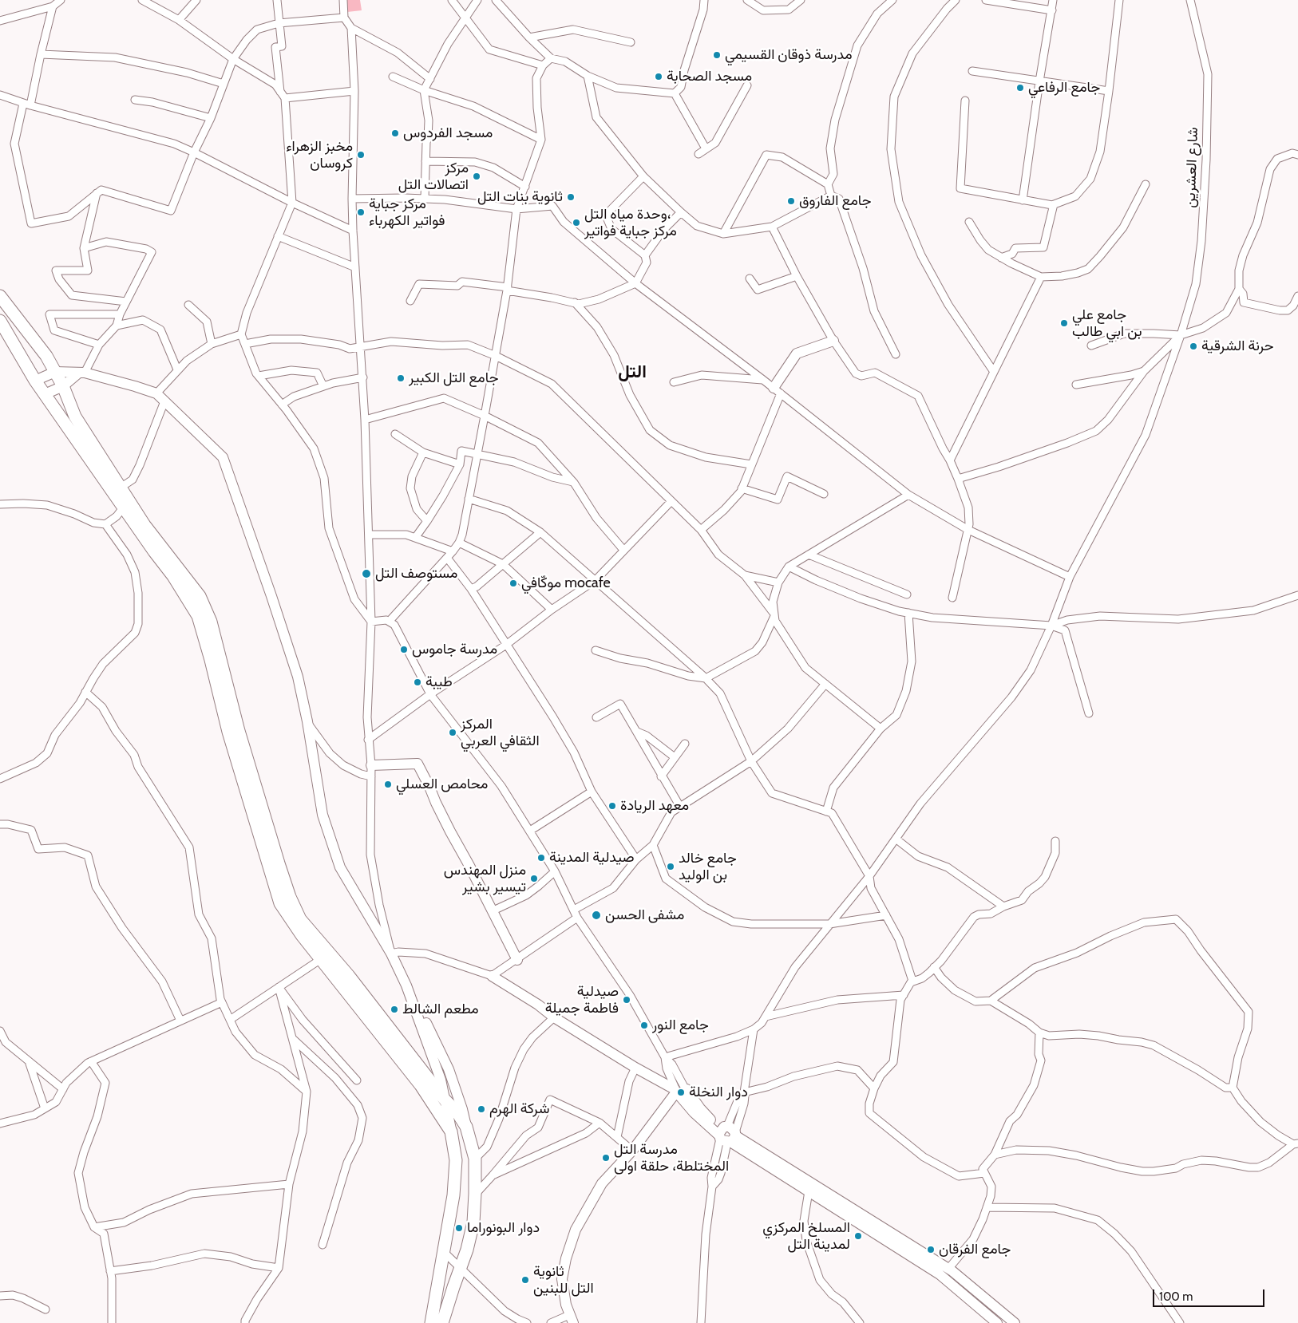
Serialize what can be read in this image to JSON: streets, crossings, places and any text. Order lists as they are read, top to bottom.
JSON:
{
  "streets": {
    "street": ["شارع العشرين"]
  },
  "districts": ["التل"],
  "places": [
    "مدرسة ذوقان القسيمي",
    "مسجد الصحابة",
    "جامع الرفاعي",
    "مسجد الفردوس",
    "مخبز الزهراء كروسان",
    "مركز اتصالات التل",
    "ثانوية بنات التل",
    "جامع الفاروق",
    "مركز جباية فواتير الكهرباء",
    "وحدة مياه التل، مركز جباية فواتير",
    "جامع علي بن ابي طالب",
    "حرنة الشرقية",
    "جامع التل الكبير",
    "مستوصف التل",
    "موكّافي mocafe",
    "مدرسة جاموس",
    "طيبة",
    "المركز الثقافي العربي",
    "محامص العسلي",
    "معهد الريادة",
    "صيدلية المدينة",
    "جامع خالد بن الوليد",
    "منزل المهندس تيسير بشير",
    "مشفى الحسن",
    "صيدلية فاطمة جميلة",
    "مطعم الشالط",
    "جامع النور",
    "دوار النخلة",
    "شركة الهرم",
    "مدرسة التل المختلطة، حلقة اولى",
    "دوار البونوراما",
    "المسلخ المركزي لمدينة التل",
    "جامع الفرقان",
    "ثانوية التل للبنين"
  ],
  "scale_bar": "100 m"
}
